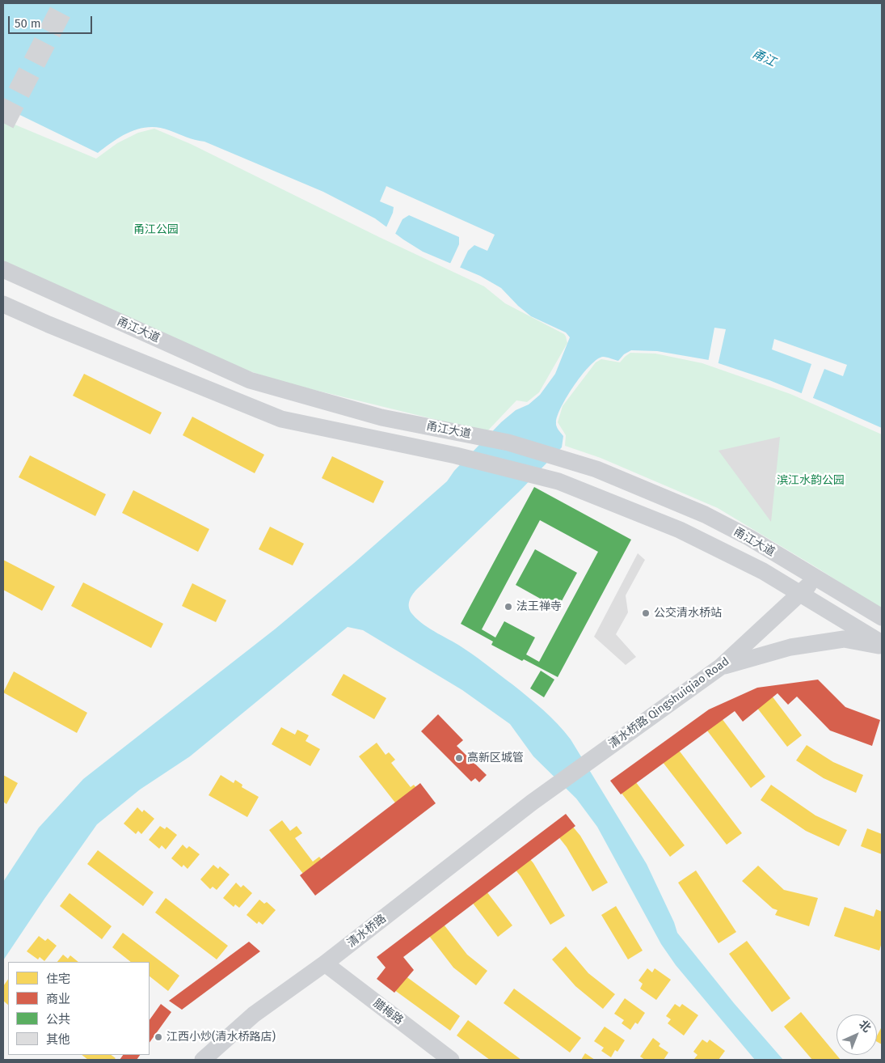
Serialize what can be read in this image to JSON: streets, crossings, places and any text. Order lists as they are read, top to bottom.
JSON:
{
  "streets": {
    "main road": [
      "甬江大道",
      "清水桥路 Qingshuiqiao Road",
      "清水桥路",
      "腊梅路"
    ]
  },
  "crossings": [
    ["甬江大道", "清水桥路 Qingshuiqiao Road"],
    ["清水桥路 Qingshuiqiao Road", "清水桥路"],
    ["清水桥路", "腊梅路"]
  ],
  "water": ["甬江"],
  "parks": ["甬江公园", "滨江水韵公园"],
  "places": [
    "法王禅寺",
    "公交清水桥站",
    "高新区城管",
    "江西小炒(清水桥路店)"
  ],
  "legend": [
    "住宅",
    "商业",
    "公共",
    "其他"
  ],
  "scale_bar": "50 m",
  "north": "top right"
}
